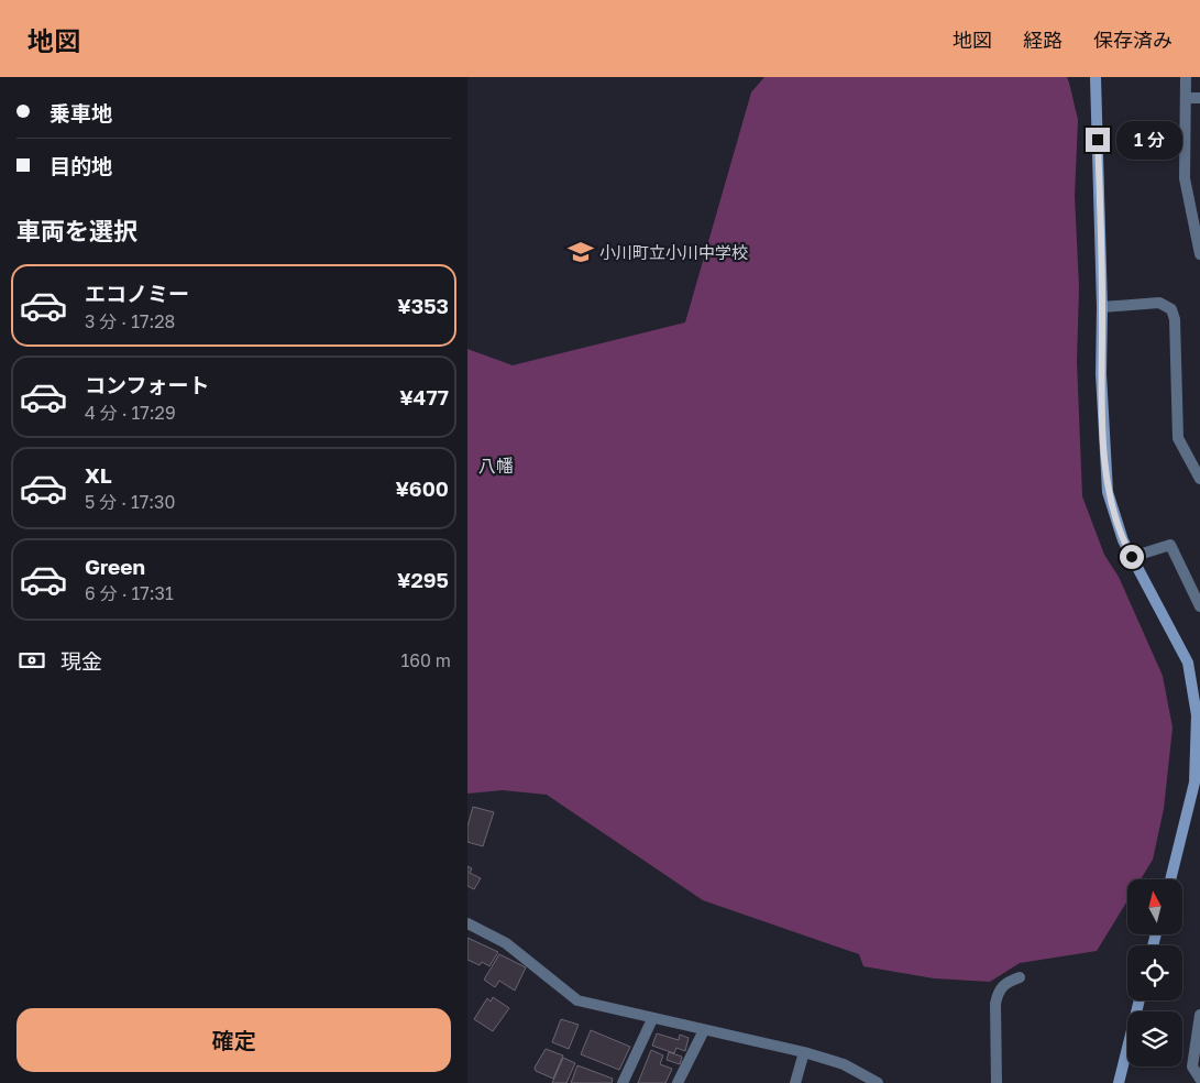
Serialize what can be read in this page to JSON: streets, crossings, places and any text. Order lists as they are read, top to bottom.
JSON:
{
  "districts": ["八幡"],
  "places": {
    "school or university": ["小川町立小川中学校"]
  },
  "north": "top",
  "page": {
    "header": "地図",
    "nav": ["地図", "経路", "保存済み"],
    "banner": ["乗車地", "目的地"],
    "bubble": "1 分",
    "heading": "車両を選択",
    "list": [
      {
        "name": "エコノミー",
        "note": "3 分 · 17:28",
        "value": "¥353"
      },
      {
        "name": "コンフォート",
        "note": "4 分 · 17:29",
        "value": "¥477"
      },
      {
        "name": "XL",
        "note": "5 分 · 17:30",
        "value": "¥600"
      },
      {
        "name": "Green",
        "note": "6 分 · 17:31",
        "value": "¥295"
      }
    ],
    "pay": ["現金", "160 m"],
    "buttons": "確定"
  }
}
